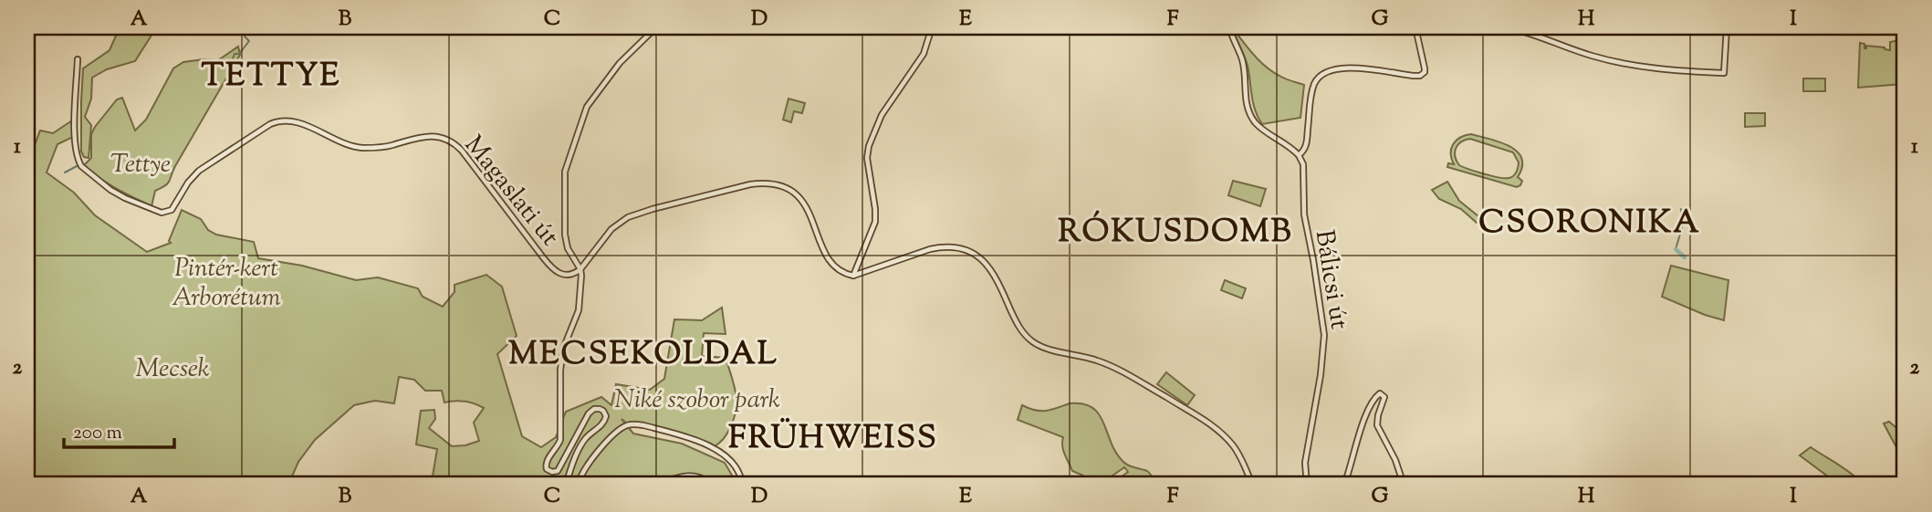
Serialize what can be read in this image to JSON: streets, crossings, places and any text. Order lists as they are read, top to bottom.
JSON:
{
  "streets": {
    "street": ["Magaslati út", "Bálicsi út"]
  },
  "districts": [
    "TETTYE",
    "CSORONIKA",
    "RÓKUSDOMB",
    "MECSEKOLDAL",
    "FRÜHWEISS"
  ],
  "parks": [
    "Tettye",
    "Pintér-kert Arborétum",
    "Mecsek",
    "Niké szobor park"
  ],
  "scale_bar": "200 m",
  "grid": {
    "columns": [
      "A",
      "B",
      "C",
      "D",
      "E",
      "F",
      "G",
      "H",
      "I"
    ],
    "rows": ["1", "2"]
  }
}
